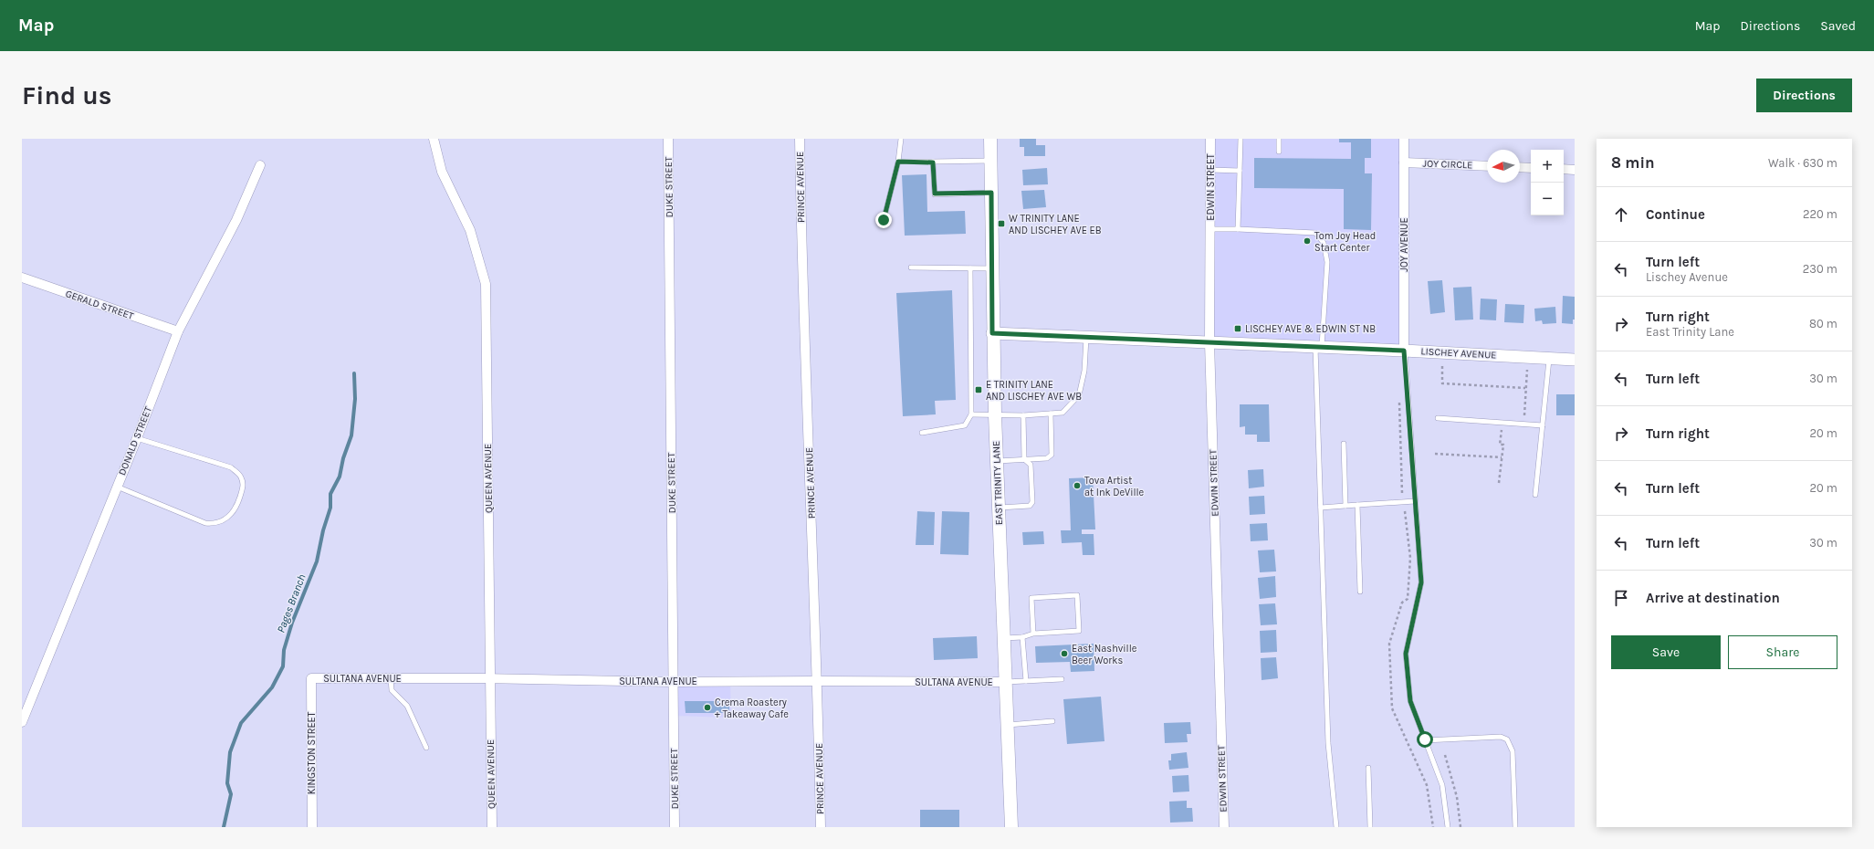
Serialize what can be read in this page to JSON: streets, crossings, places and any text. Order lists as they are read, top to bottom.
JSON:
{
  "streets": {
    "main road": ["EAST TRINITY LANE"],
    "street": [
      "JOY CIRCLE",
      "DUKE STREET",
      "PRINCE AVENUE",
      "EDWIN STREET",
      "JOY AVENUE",
      "GERALD STREET",
      "LISCHEY AVENUE",
      "DONALD STREET",
      "QUEEN AVENUE",
      "SULTANA AVENUE",
      "KINGSTON STREET"
    ]
  },
  "crossings": [
    ["JOY CIRCLE", "JOY AVENUE"],
    ["DUKE STREET", "SULTANA AVENUE"],
    ["PRINCE AVENUE", "SULTANA AVENUE"],
    ["EDWIN STREET", "LISCHEY AVENUE"],
    ["JOY AVENUE", "LISCHEY AVENUE"],
    ["GERALD STREET", "DONALD STREET"],
    ["LISCHEY AVENUE", "EAST TRINITY LANE"],
    ["QUEEN AVENUE", "SULTANA AVENUE"],
    ["EAST TRINITY LANE", "SULTANA AVENUE"],
    ["SULTANA AVENUE", "KINGSTON STREET"]
  ],
  "water": ["Pages Branch"],
  "places": {
    "transit": ["W TRINITY LANE AND LISCHEY AVE EB", "LISCHEY AVE & EDWIN ST NB", "E TRINITY LANE AND LISCHEY AVE WB"],
    "other": [
      "Tom Joy Head Start Center",
      "Tova Artist at Ink DeVille",
      "East Nashville Beer Works",
      "Crema Roastery + Takeaway Cafe"
    ]
  },
  "north": "left",
  "page": {
    "header": "Map",
    "nav": ["Map", "Directions", "Saved"],
    "buttons": [
      "Directions",
      ["Save", "Share"]
    ],
    "title": "Find us",
    "heading": ["8 min", "Walk · 630 m"],
    "map_buttons": ["+", "−"],
    "list": [
      ["Continue", "220 m"],
      ["Turn left", "Lischey Avenue", "230 m"],
      ["Turn right", "East Trinity Lane", "80 m"],
      ["Turn left", "30 m"],
      ["Turn right", "20 m"],
      ["Turn left", "20 m"],
      ["Turn left", "30 m"],
      "Arrive at destination"
    ]
  }
}
